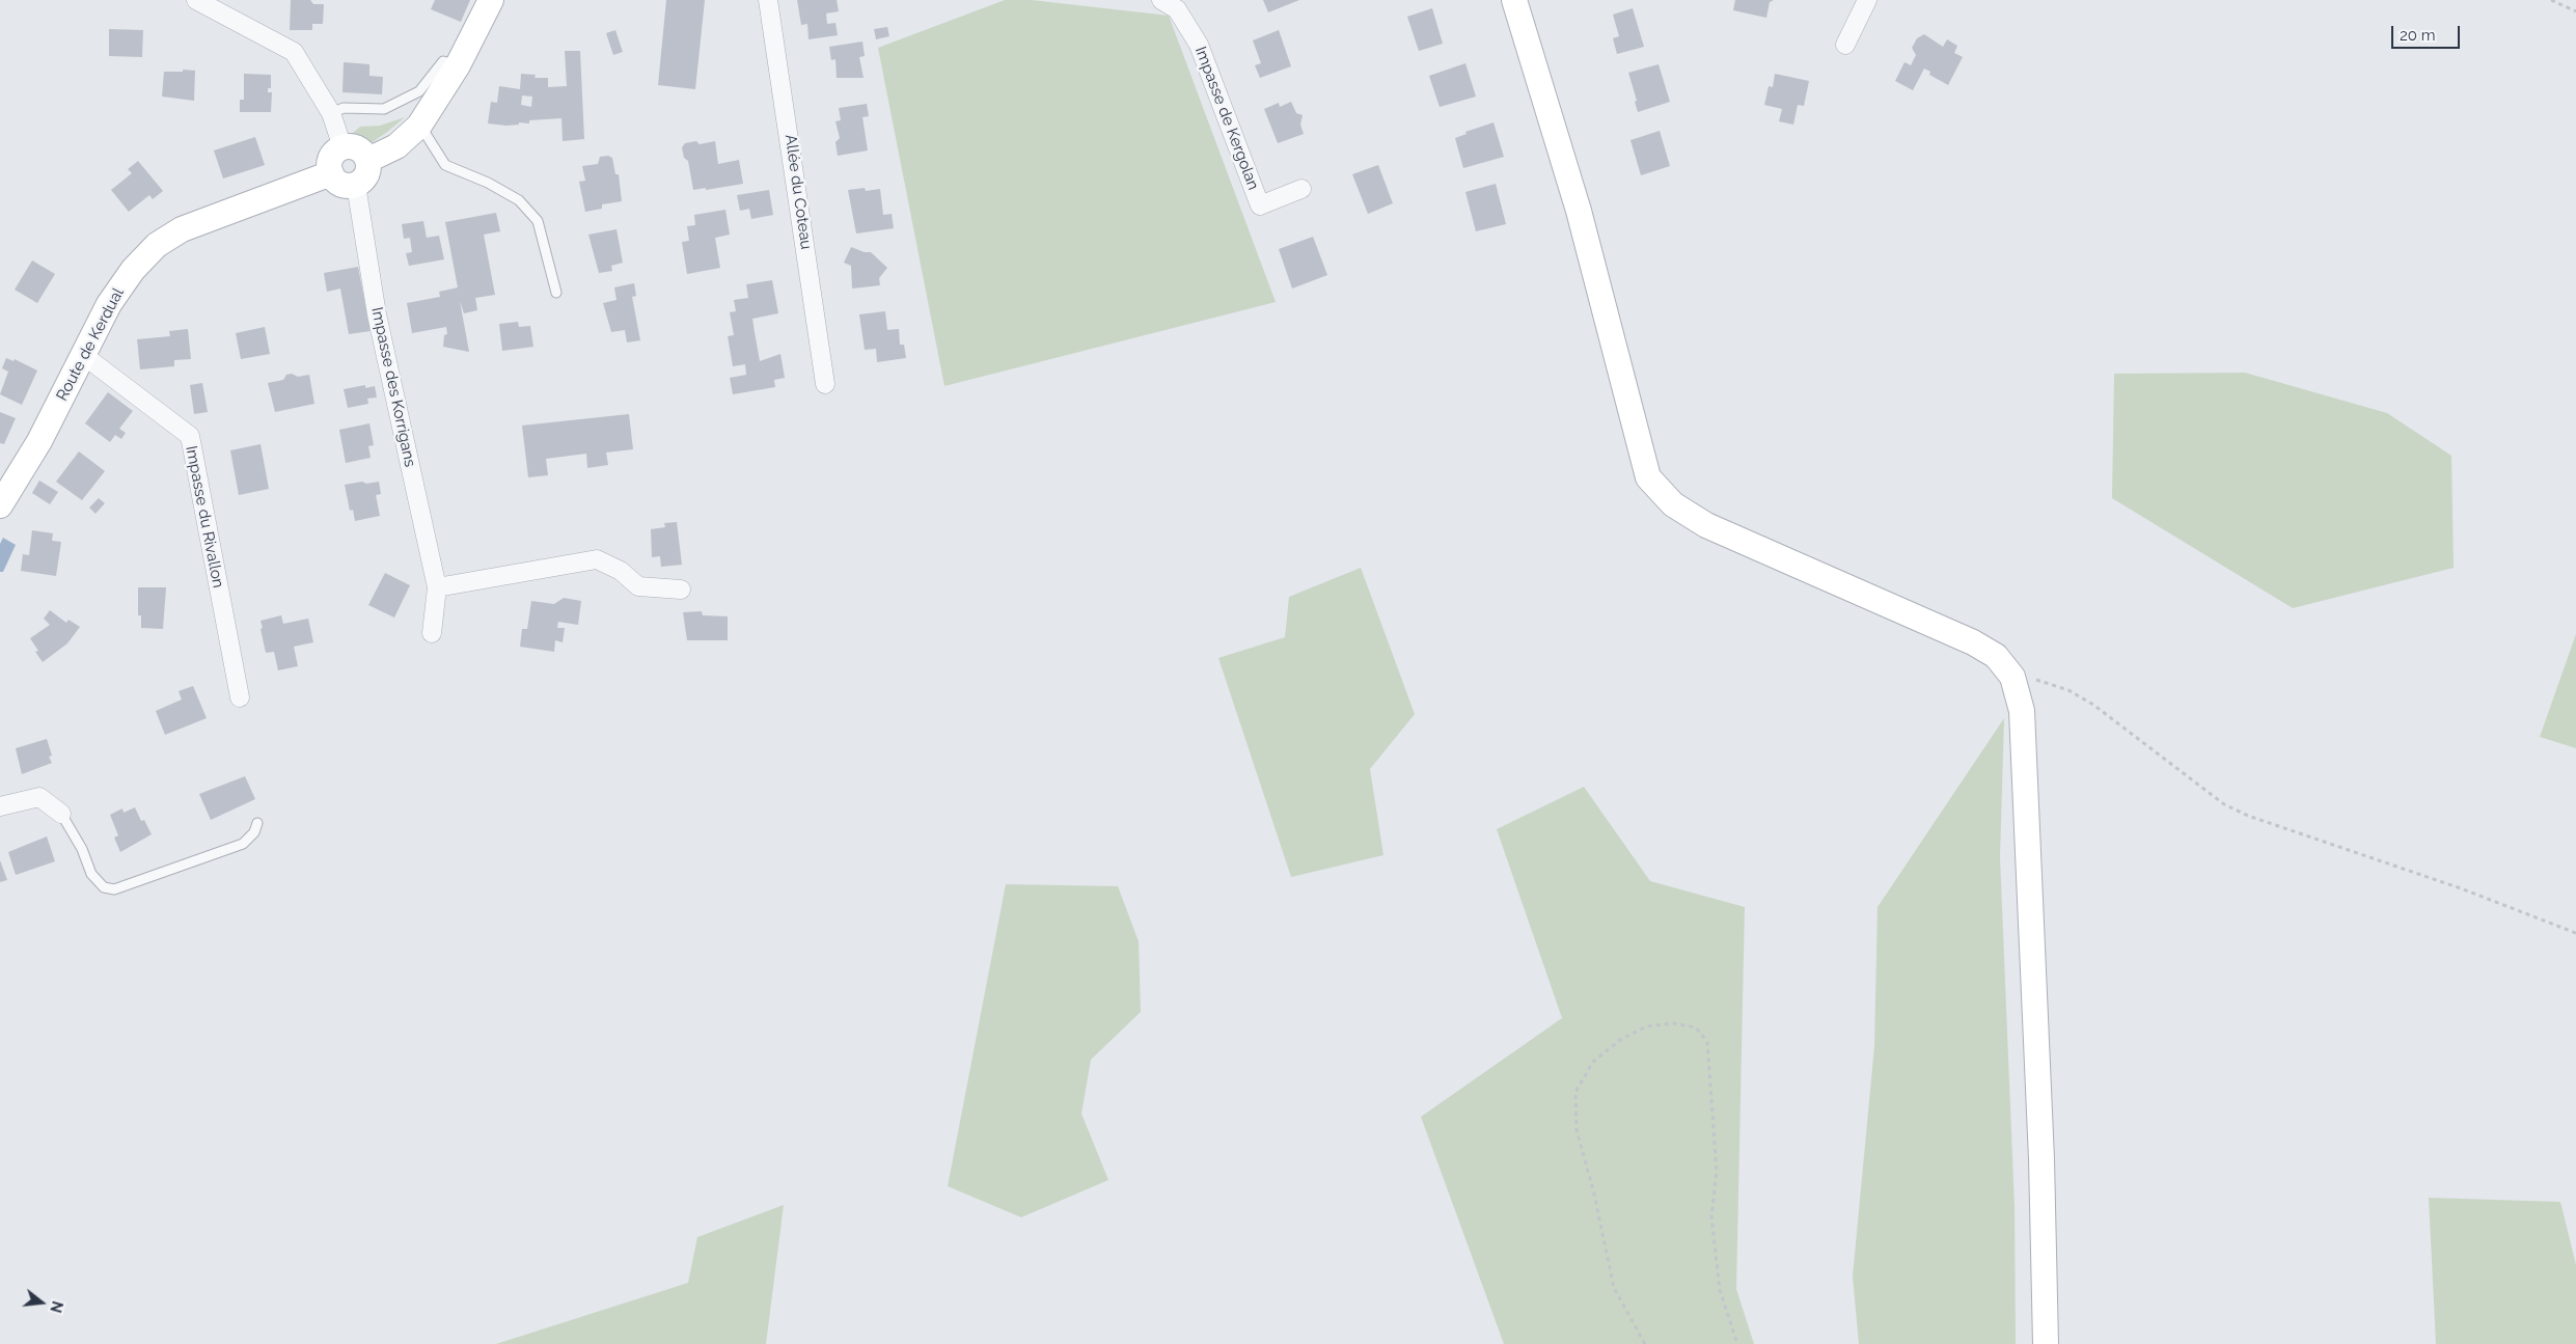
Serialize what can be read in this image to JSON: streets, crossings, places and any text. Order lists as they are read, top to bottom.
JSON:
{
  "streets": {
    "street": [
      "Impasse de Kergolan",
      "Allée du Coteau",
      "Route de Kerdual",
      "Impasse des Korrigans",
      "Impasse du Rivallon"
    ]
  },
  "crossings": [
    ["Route de Kerdual", "Impasse des Korrigans"],
    ["Route de Kerdual", "Impasse du Rivallon"]
  ],
  "scale_bar": "20 m",
  "north": "right"
}
